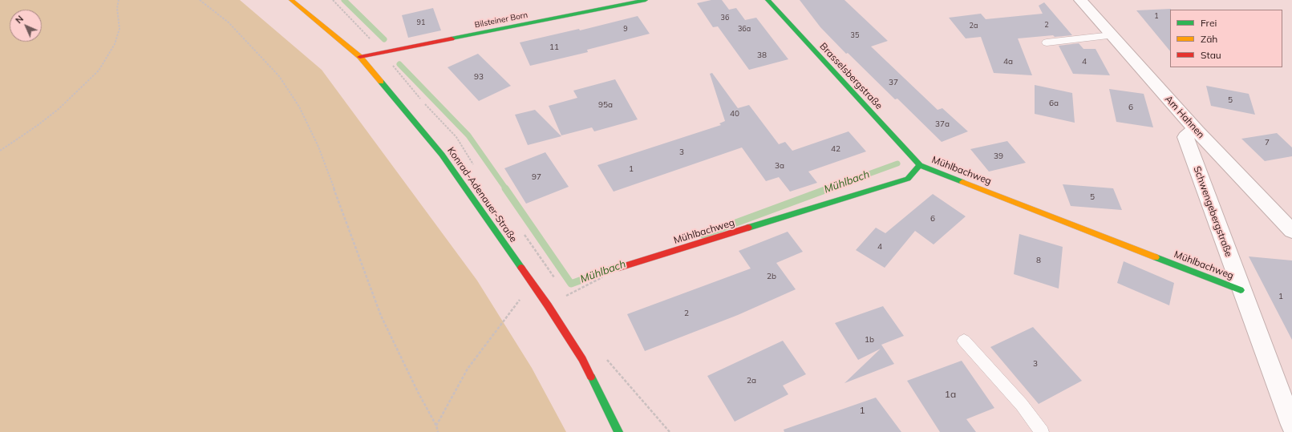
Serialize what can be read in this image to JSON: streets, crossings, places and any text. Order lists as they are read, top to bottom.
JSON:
{
  "streets": {
    "street": [
      "Bilsteiner Born",
      "Brasselsbergstraße",
      "Am Hahnen",
      "Mühlbachweg",
      "Konrad-Adenauer-Straße",
      "Schwengebergstraße"
    ]
  },
  "crossings": [
    ["Bilsteiner Born", "Konrad-Adenauer-Straße"],
    ["Brasselsbergstraße", "Mühlbachweg"],
    ["Am Hahnen", "Schwengebergstraße"],
    ["Mühlbachweg", "Schwengebergstraße"]
  ],
  "water": ["Mühlbach"],
  "house_numbers": [
    "1",
    "36",
    "91",
    "2",
    "2a",
    "9",
    "36a",
    "35",
    "11",
    "38",
    "4a",
    "4",
    "93",
    "37",
    "5",
    "6a",
    "95a",
    "6",
    "40",
    "37a",
    "7",
    "42",
    "3",
    "39",
    "3a",
    "1",
    "97",
    "5",
    "6",
    "4",
    "8",
    "2b",
    "1",
    "2",
    "1b",
    "3",
    "2a",
    "1a",
    "1"
  ],
  "legend": ["Frei", "Zäh", "Stau"],
  "north": "top left"
}
